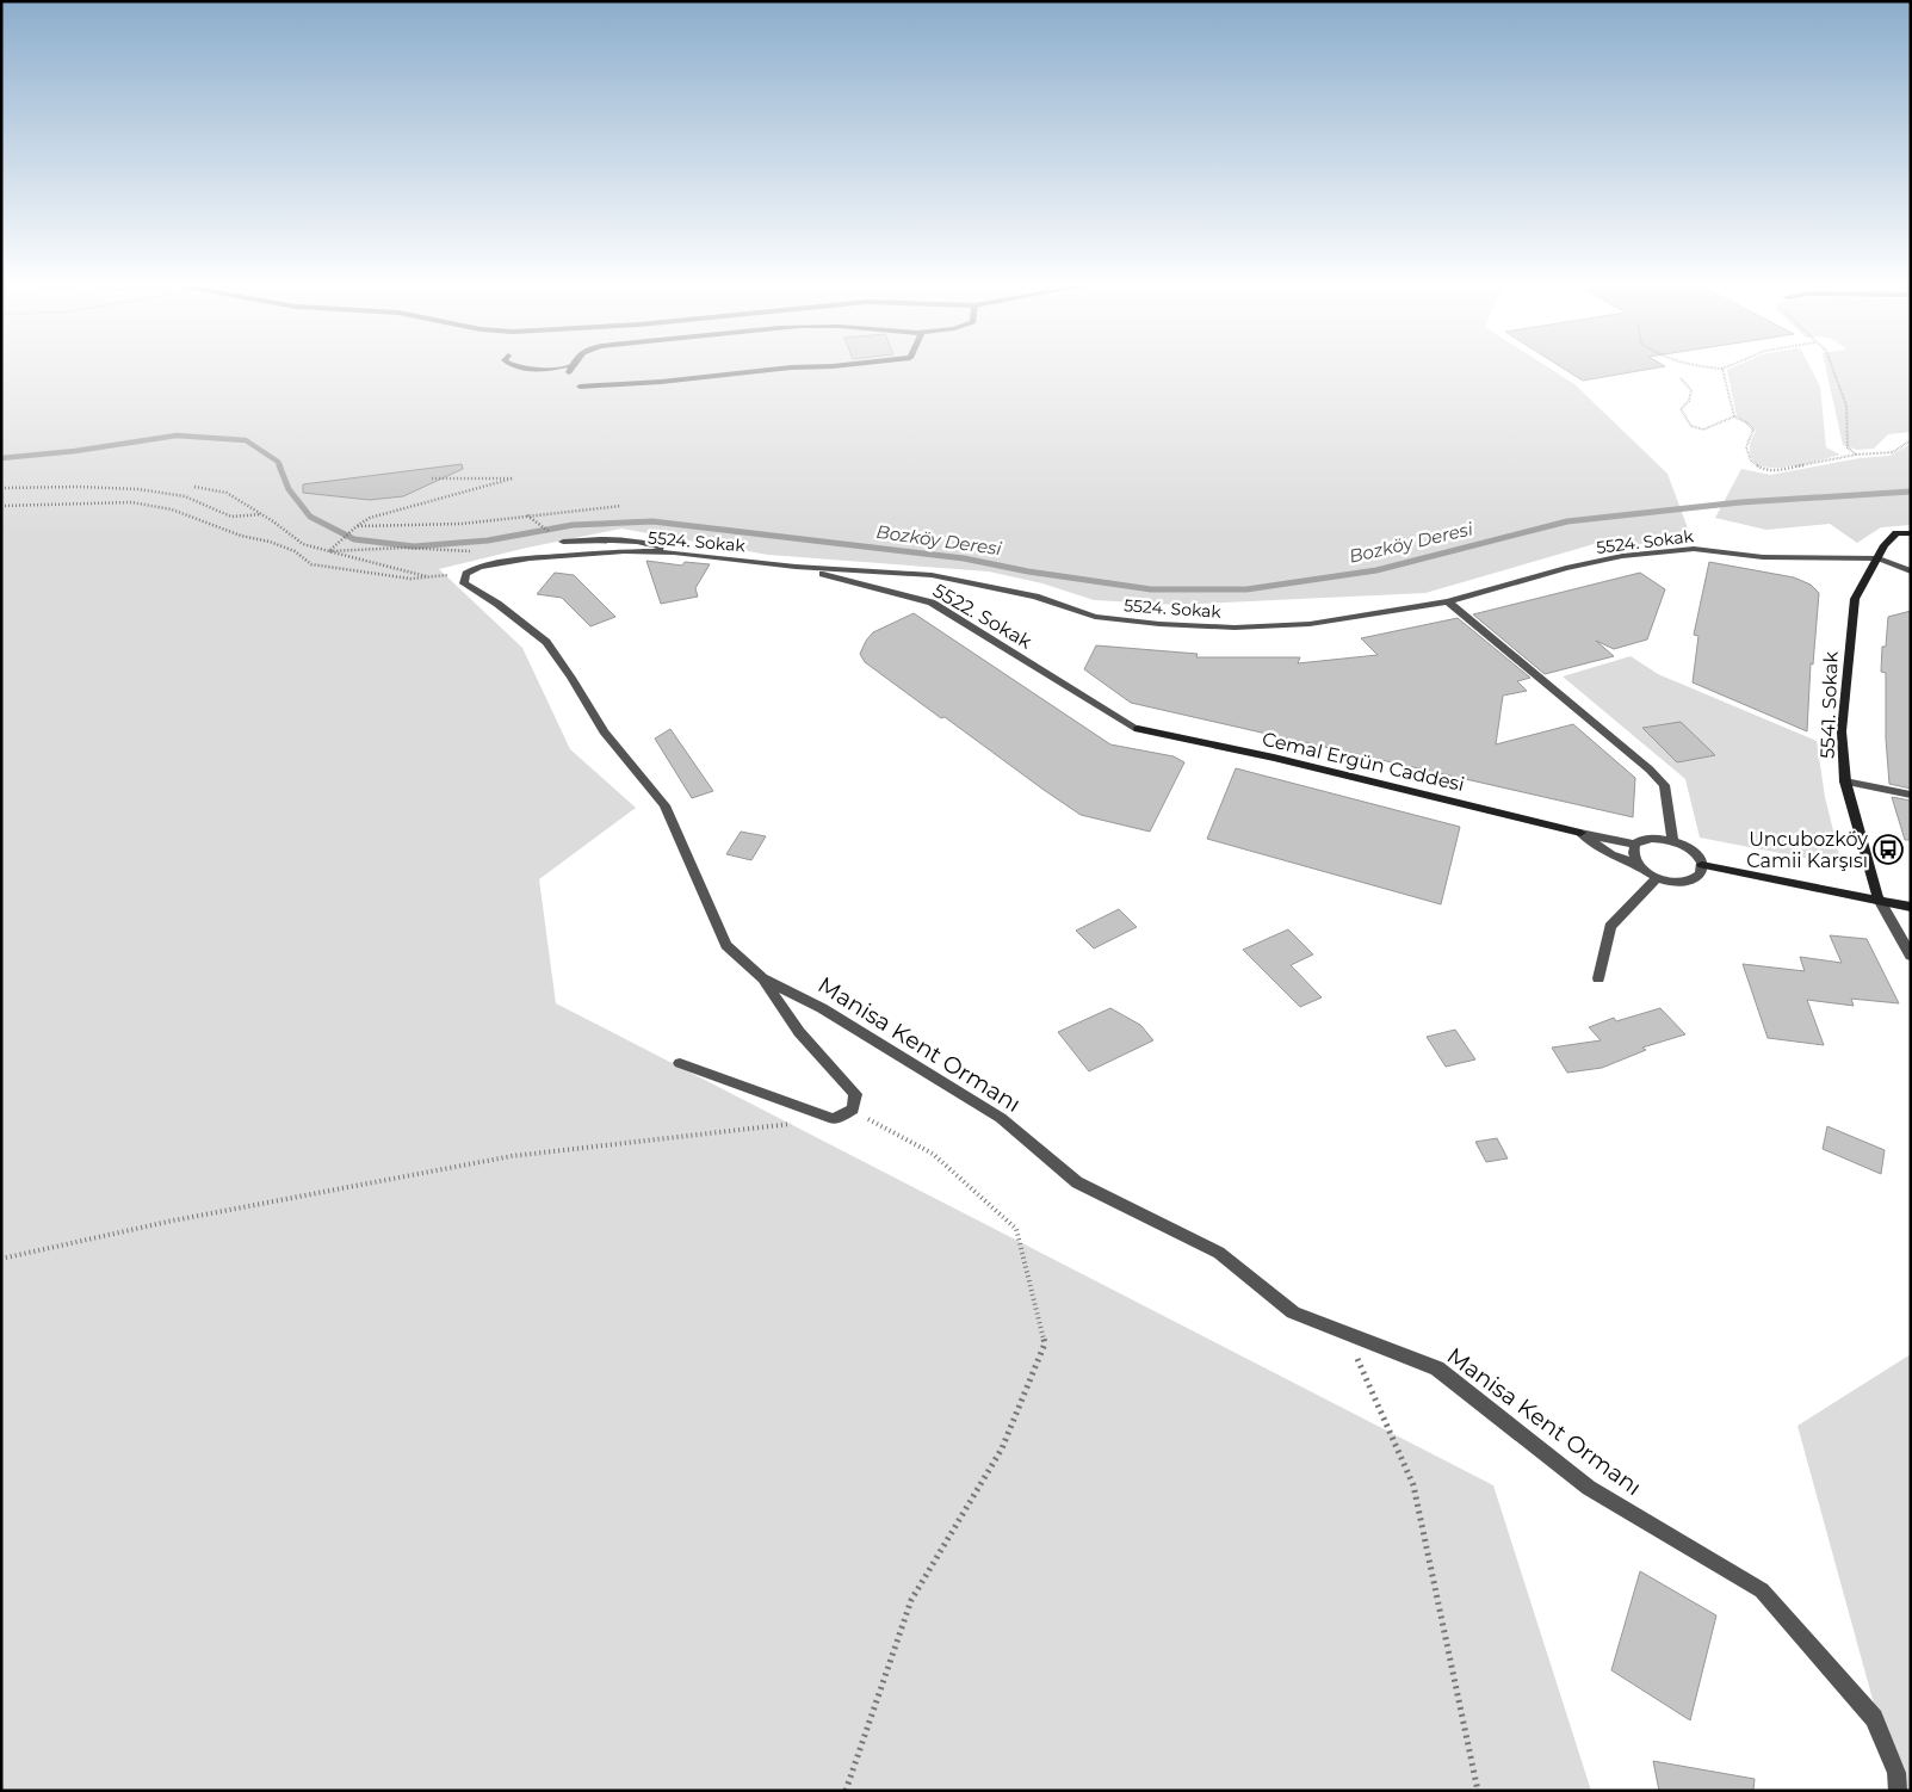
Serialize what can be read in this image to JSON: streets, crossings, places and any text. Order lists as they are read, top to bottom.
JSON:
{
  "streets": {
    "street": [
      "5524. Sokak",
      "5522. Sokak",
      "5541. Sokak",
      "Cemal Ergün Caddesi",
      "Manisa Kent Ormanı"
    ]
  },
  "crossings": [
    ["5524. Sokak", "5522. Sokak"],
    ["5524. Sokak", "5541. Sokak"],
    ["5524. Sokak", "Manisa Kent Ormanı"],
    ["5522. Sokak", "Cemal Ergün Caddesi"]
  ],
  "water": ["Bozköy Deresi"],
  "places": {
    "bus stop": ["Uncubozköy Camii Karşısı"]
  }
}
